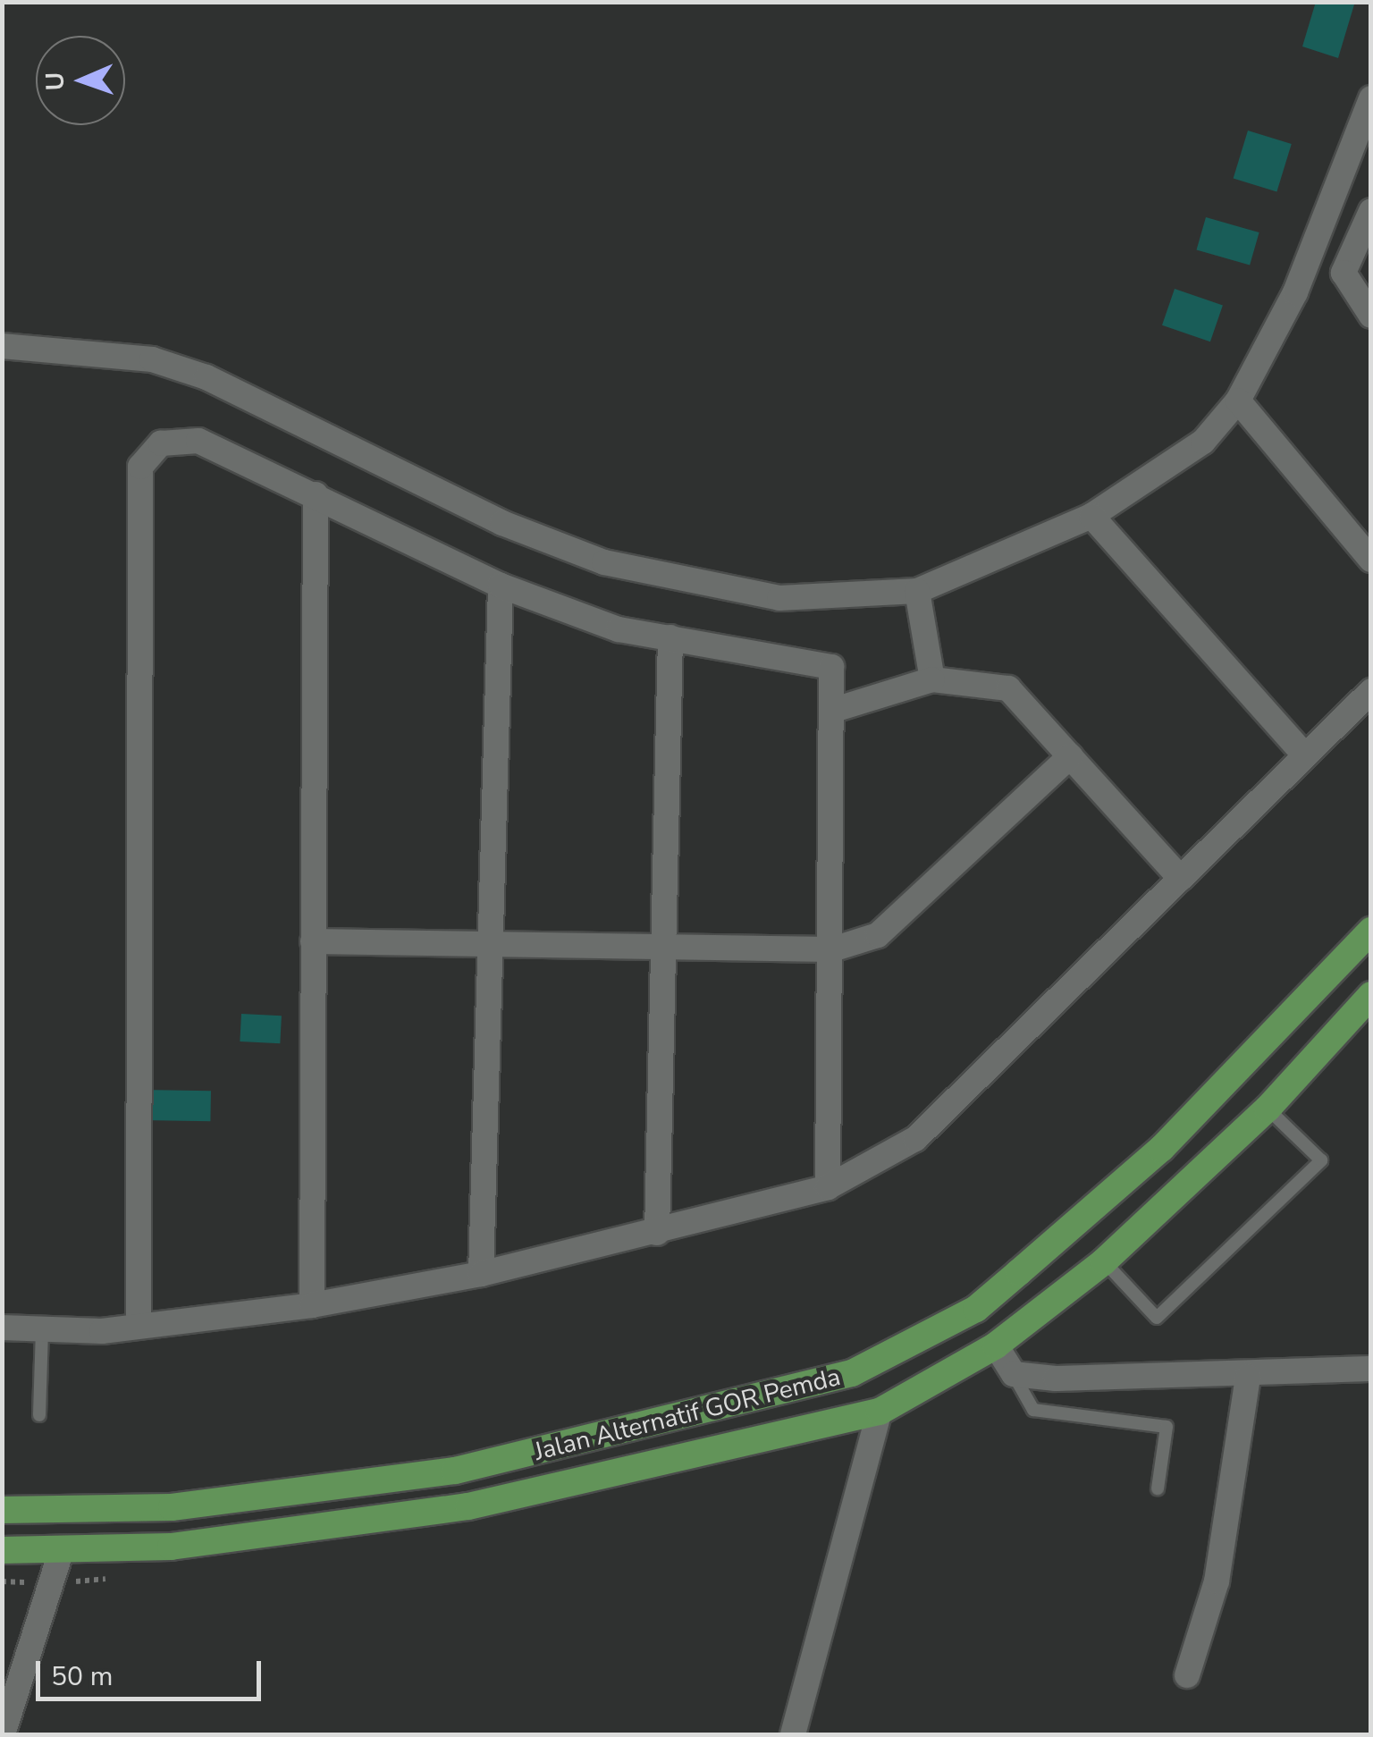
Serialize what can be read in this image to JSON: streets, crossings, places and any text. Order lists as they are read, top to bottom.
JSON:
{
  "streets": {
    "main road": ["Jalan Alternatif GOR Pemda"]
  },
  "scale_bar": "50 m",
  "north": "left"
}
